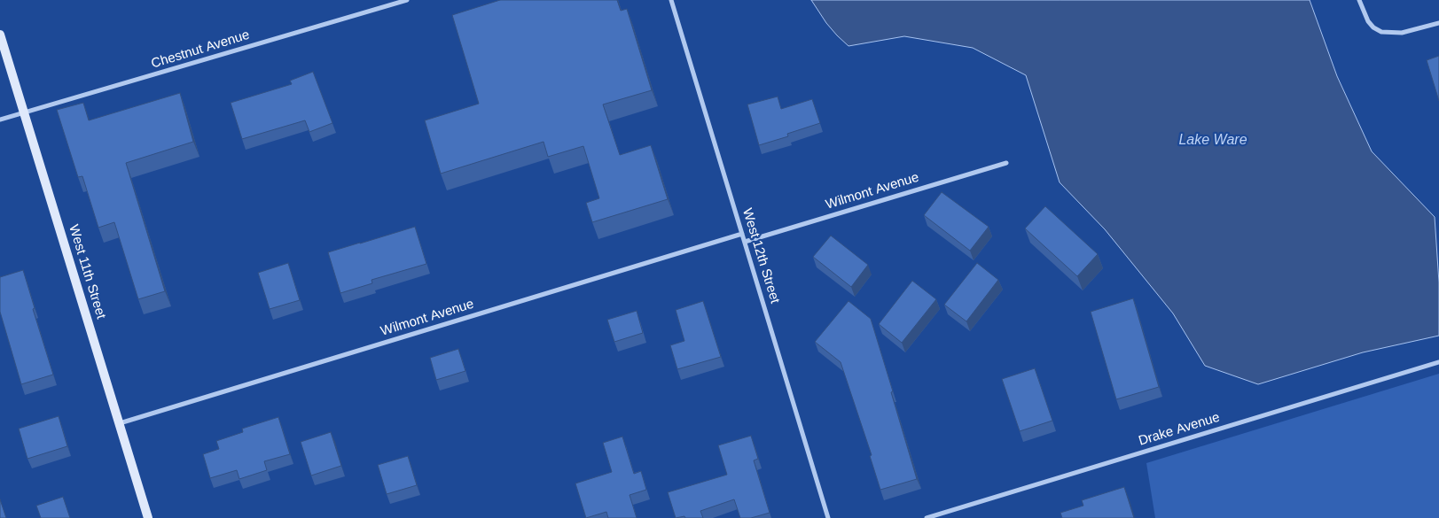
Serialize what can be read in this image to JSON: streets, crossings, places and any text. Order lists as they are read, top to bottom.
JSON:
{
  "streets": {
    "main road": ["West 11th Street"],
    "street": [
      "Chestnut Avenue",
      "Wilmont Avenue",
      "West 12th Street",
      "Drake Avenue"
    ]
  },
  "crossings": [
    ["Chestnut Avenue", "West 11th Street"],
    ["Wilmont Avenue", "West 12th Street"],
    ["Wilmont Avenue", "West 11th Street"]
  ],
  "water": ["Lake Ware"]
}
